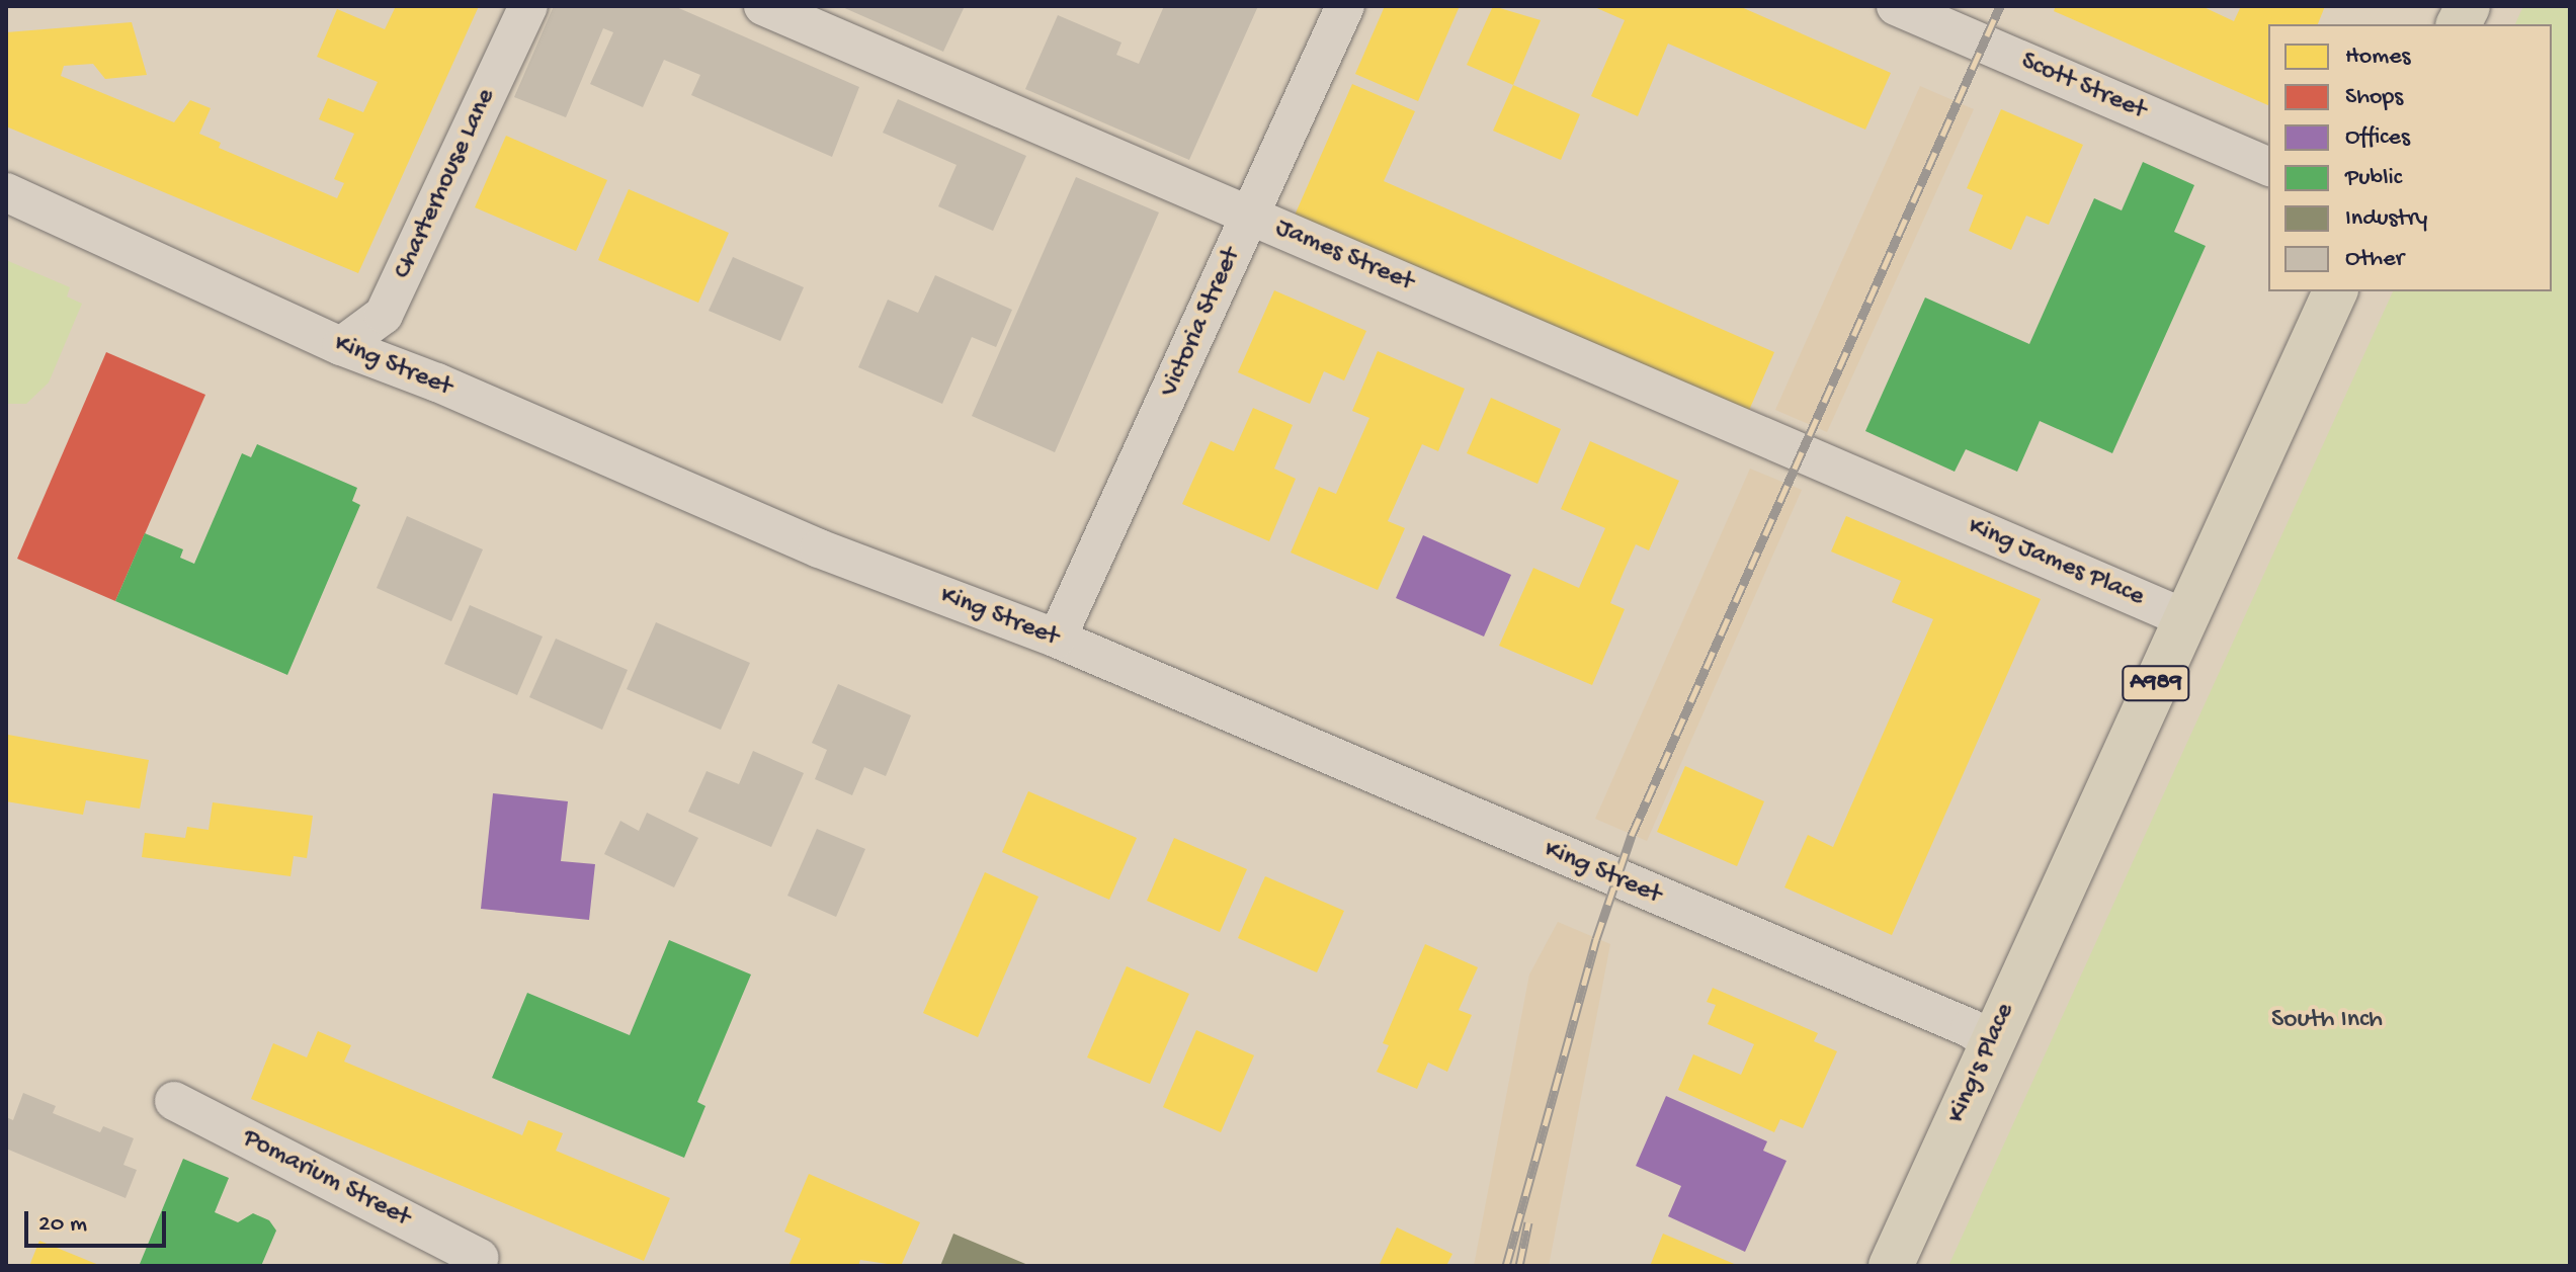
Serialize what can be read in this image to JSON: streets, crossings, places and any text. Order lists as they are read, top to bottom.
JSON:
{
  "streets": {
    "main road": ["A989", "King's Place"],
    "street": [
      "Scott Street",
      "Charterhouse Lane",
      "James Street",
      "Victoria Street",
      "King Street",
      "King James Place",
      "Pomarium Street"
    ]
  },
  "crossings": [
    ["Charterhouse Lane", "King Street"],
    ["James Street", "Victoria Street"],
    ["James Street", "King James Place"],
    ["Victoria Street", "King Street"],
    ["King Street", "King's Place"],
    ["King James Place", "A989"],
    ["King James Place", "King's Place"],
    ["A989", "King's Place"]
  ],
  "parks": ["South Inch"],
  "legend": [
    "Homes",
    "Shops",
    "Offices",
    "Public",
    "Industry",
    "Other"
  ],
  "scale_bar": "20 m"
}
